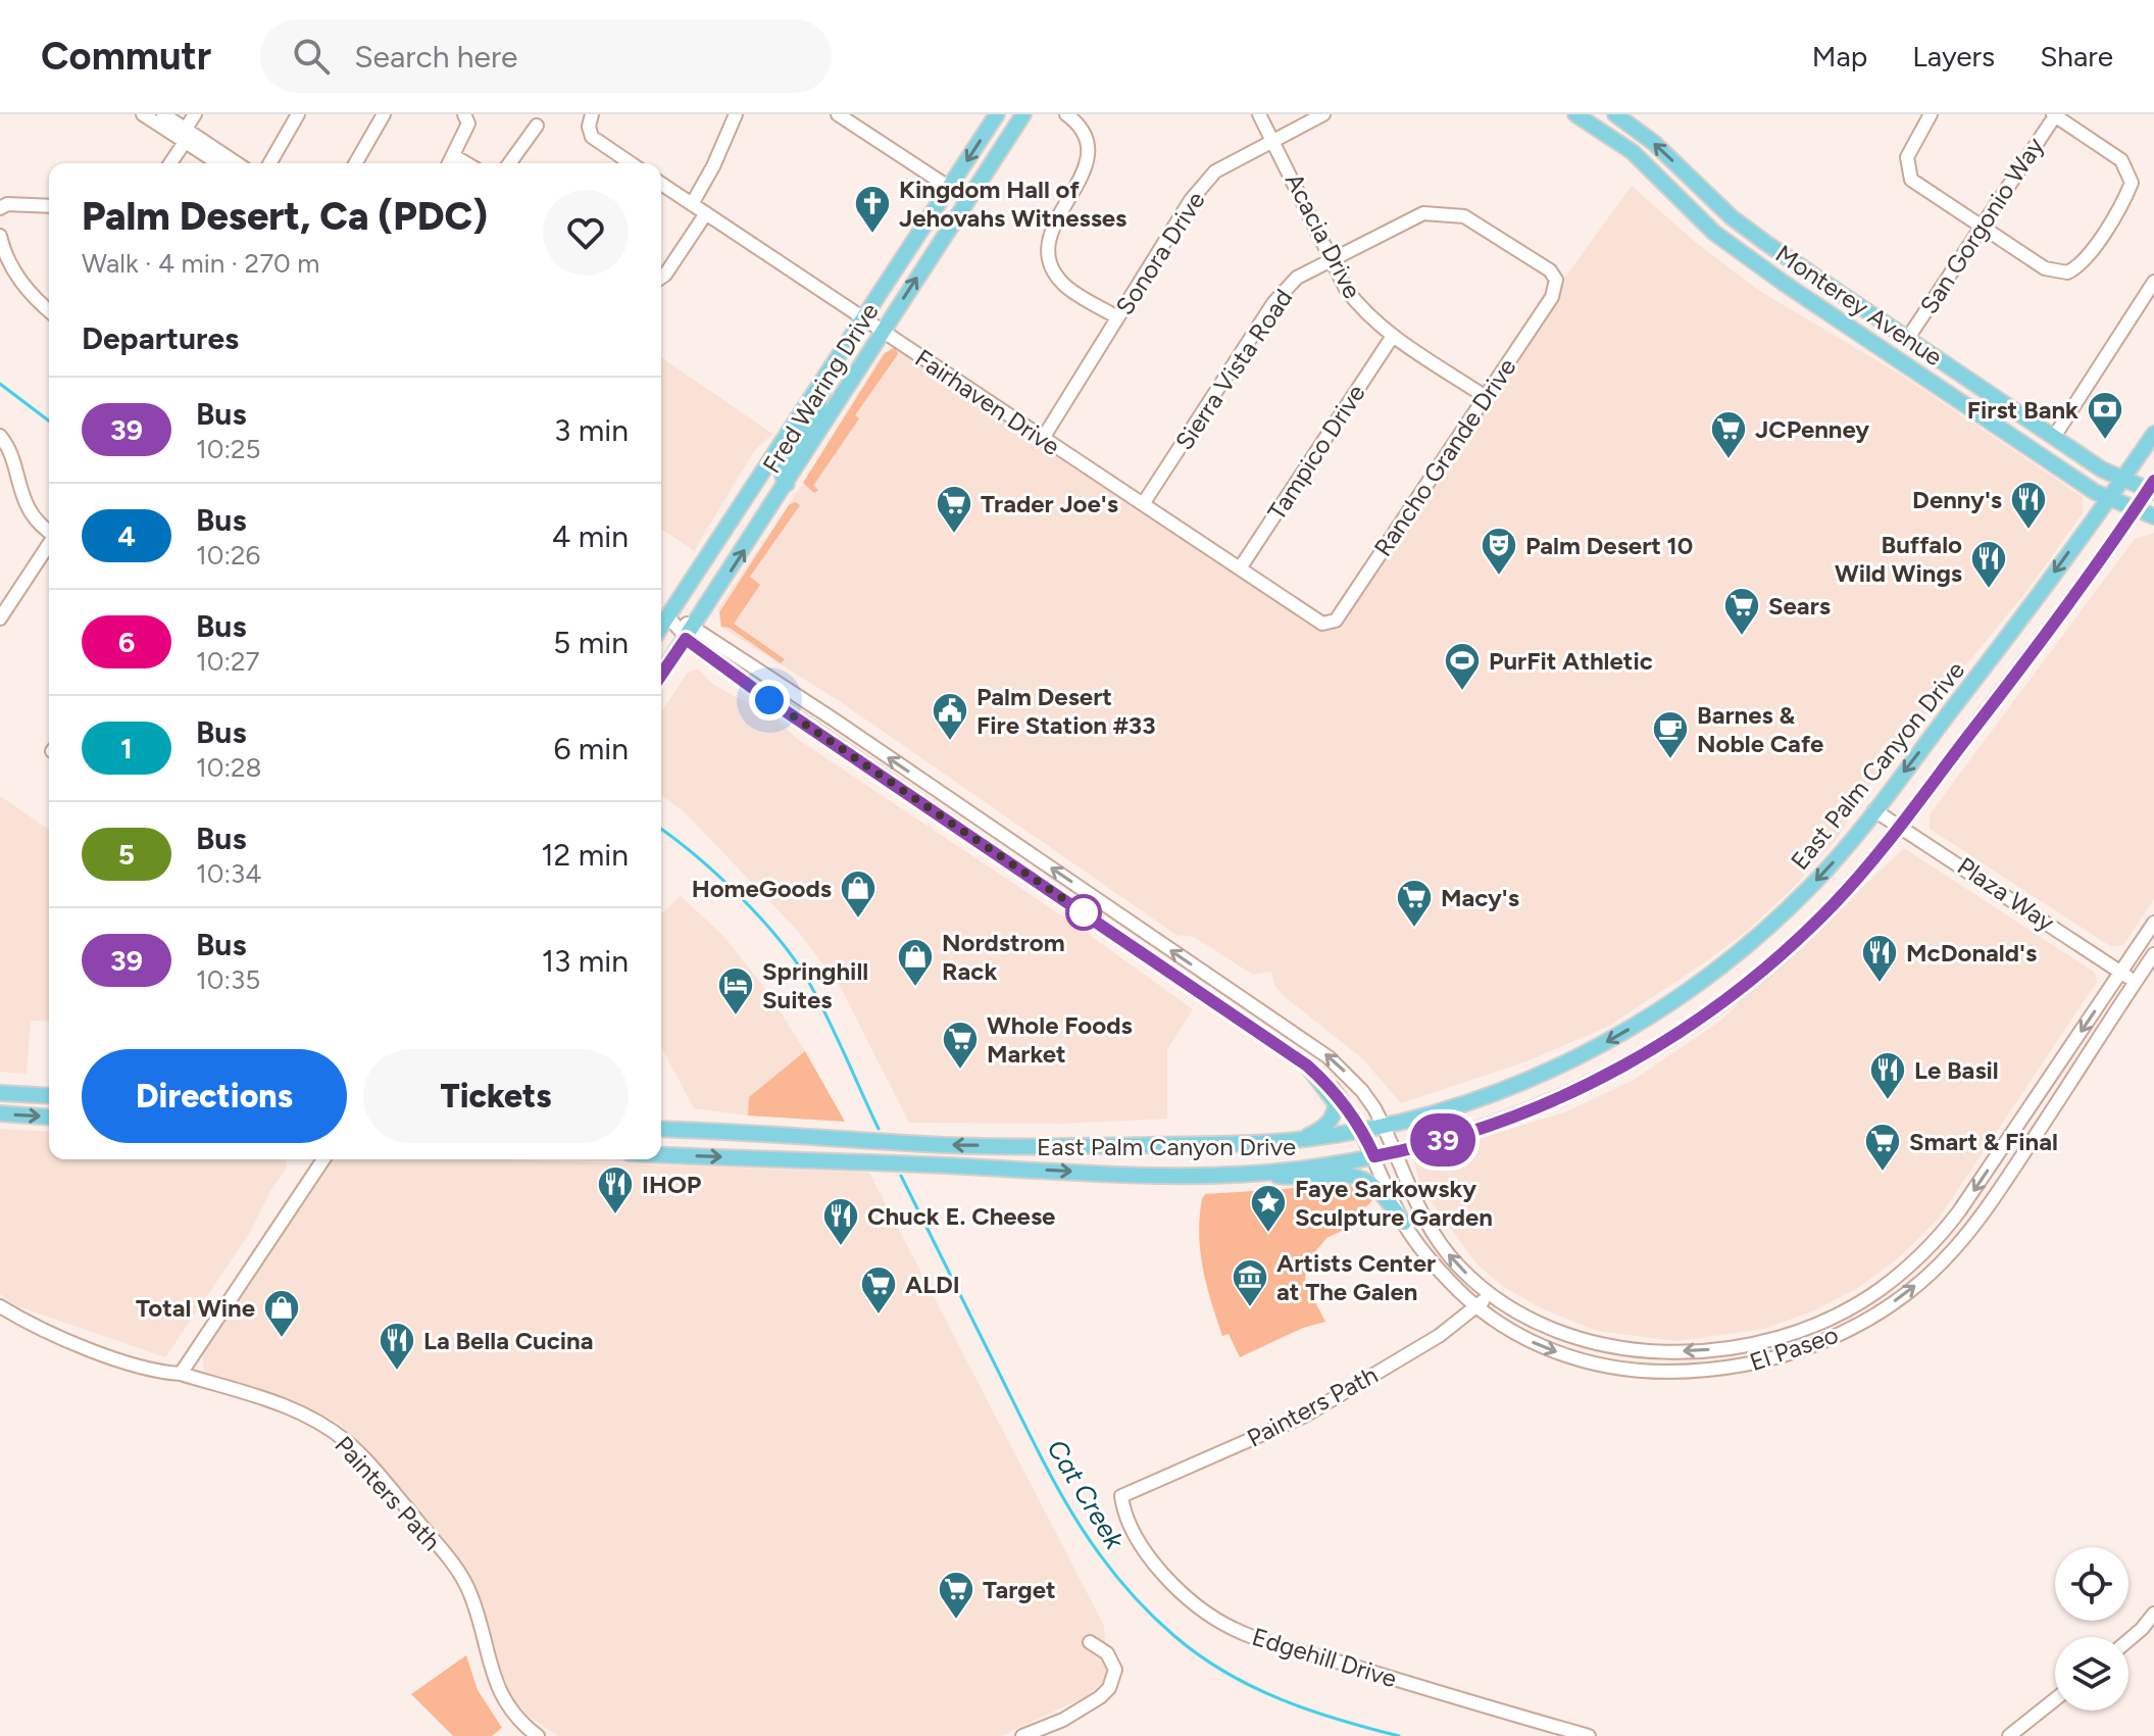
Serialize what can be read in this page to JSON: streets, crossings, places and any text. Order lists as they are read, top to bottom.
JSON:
{
  "streets": {
    "main road": ["Monterey Avenue", "Fred Waring Drive", "East Palm Canyon Drive"],
    "street": [
      "San Gorgonio Way",
      "Acacia Drive",
      "Sonora Drive",
      "Sierra Vista Road",
      "Fairhaven Drive",
      "Tampico Drive",
      "Rancho Grande Drive",
      "Plaza Way",
      "El Paseo",
      "Painters Path",
      "Edgehill Drive"
    ]
  },
  "crossings": [
    ["San Gorgonio Way", "Monterey Avenue"],
    ["Acacia Drive", "Sonora Drive"],
    ["Acacia Drive", "Sierra Vista Road"],
    ["Acacia Drive", "Tampico Drive"],
    ["Acacia Drive", "Rancho Grande Drive"],
    ["Sonora Drive", "Fairhaven Drive"],
    ["Monterey Avenue", "East Palm Canyon Drive"],
    ["Sierra Vista Road", "Fairhaven Drive"],
    ["Sierra Vista Road", "Rancho Grande Drive"],
    ["Fred Waring Drive", "Fairhaven Drive"],
    ["Fred Waring Drive", "El Paseo"],
    ["Fairhaven Drive", "Tampico Drive"],
    ["Fairhaven Drive", "Rancho Grande Drive"],
    ["East Palm Canyon Drive", "Plaza Way"],
    ["East Palm Canyon Drive", "El Paseo"],
    ["Plaza Way", "El Paseo"],
    ["El Paseo", "Painters Path"],
    ["Painters Path", "Edgehill Drive"]
  ],
  "water": ["Cat Creek"],
  "places": {
    "church": ["Kingdom Hall of Jehovahs Witnesses"],
    "bank": ["First Bank"],
    "supermarket": [
      "JCPenney",
      "Trader Joe's",
      "Sears",
      "Macy's",
      "Whole Foods Market",
      "Smart & Final",
      "ALDI",
      "Target"
    ],
    "restaurant": [
      "Denny's",
      "Buffalo Wild Wings",
      "McDonald's",
      "Le Basil",
      "IHOP",
      "Chuck E. Cheese",
      "La Bella Cucina"
    ],
    "theatre": ["Palm Desert 10"],
    "sports": ["PurFit Athletic"],
    "public building": ["Palm Desert Fire Station #33"],
    "cafe": ["Barnes & Noble Cafe"],
    "shop": ["HomeGoods", "Nordstrom Rack", "Total Wine"],
    "hotel": ["Springhill Suites"],
    "place": ["Faye Sarkowsky Sculpture Garden"],
    "museum": ["Artists Center at The Galen"]
  },
  "lines": ["bus line 39"],
  "page": {
    "header": "Commutr",
    "search": "Search here",
    "nav": ["Map", "Layers", "Share"],
    "on_map": "39",
    "heading": [
      ["Palm Desert, Ca (PDC)", "Walk · 4 min · 270 m"],
      "Departures"
    ],
    "list": [
      {
        "mark": "39",
        "name": "Bus",
        "note": "10:25",
        "value": "3 min"
      },
      {
        "mark": "4",
        "name": "Bus",
        "note": "10:26",
        "value": "4 min"
      },
      {
        "mark": "6",
        "name": "Bus",
        "note": "10:27",
        "value": "5 min"
      },
      {
        "mark": "1",
        "name": "Bus",
        "note": "10:28",
        "value": "6 min"
      },
      {
        "mark": "5",
        "name": "Bus",
        "note": "10:34",
        "value": "12 min"
      },
      {
        "mark": "39",
        "name": "Bus",
        "note": "10:35",
        "value": "13 min"
      }
    ],
    "buttons": ["Directions", "Tickets"]
  }
}
